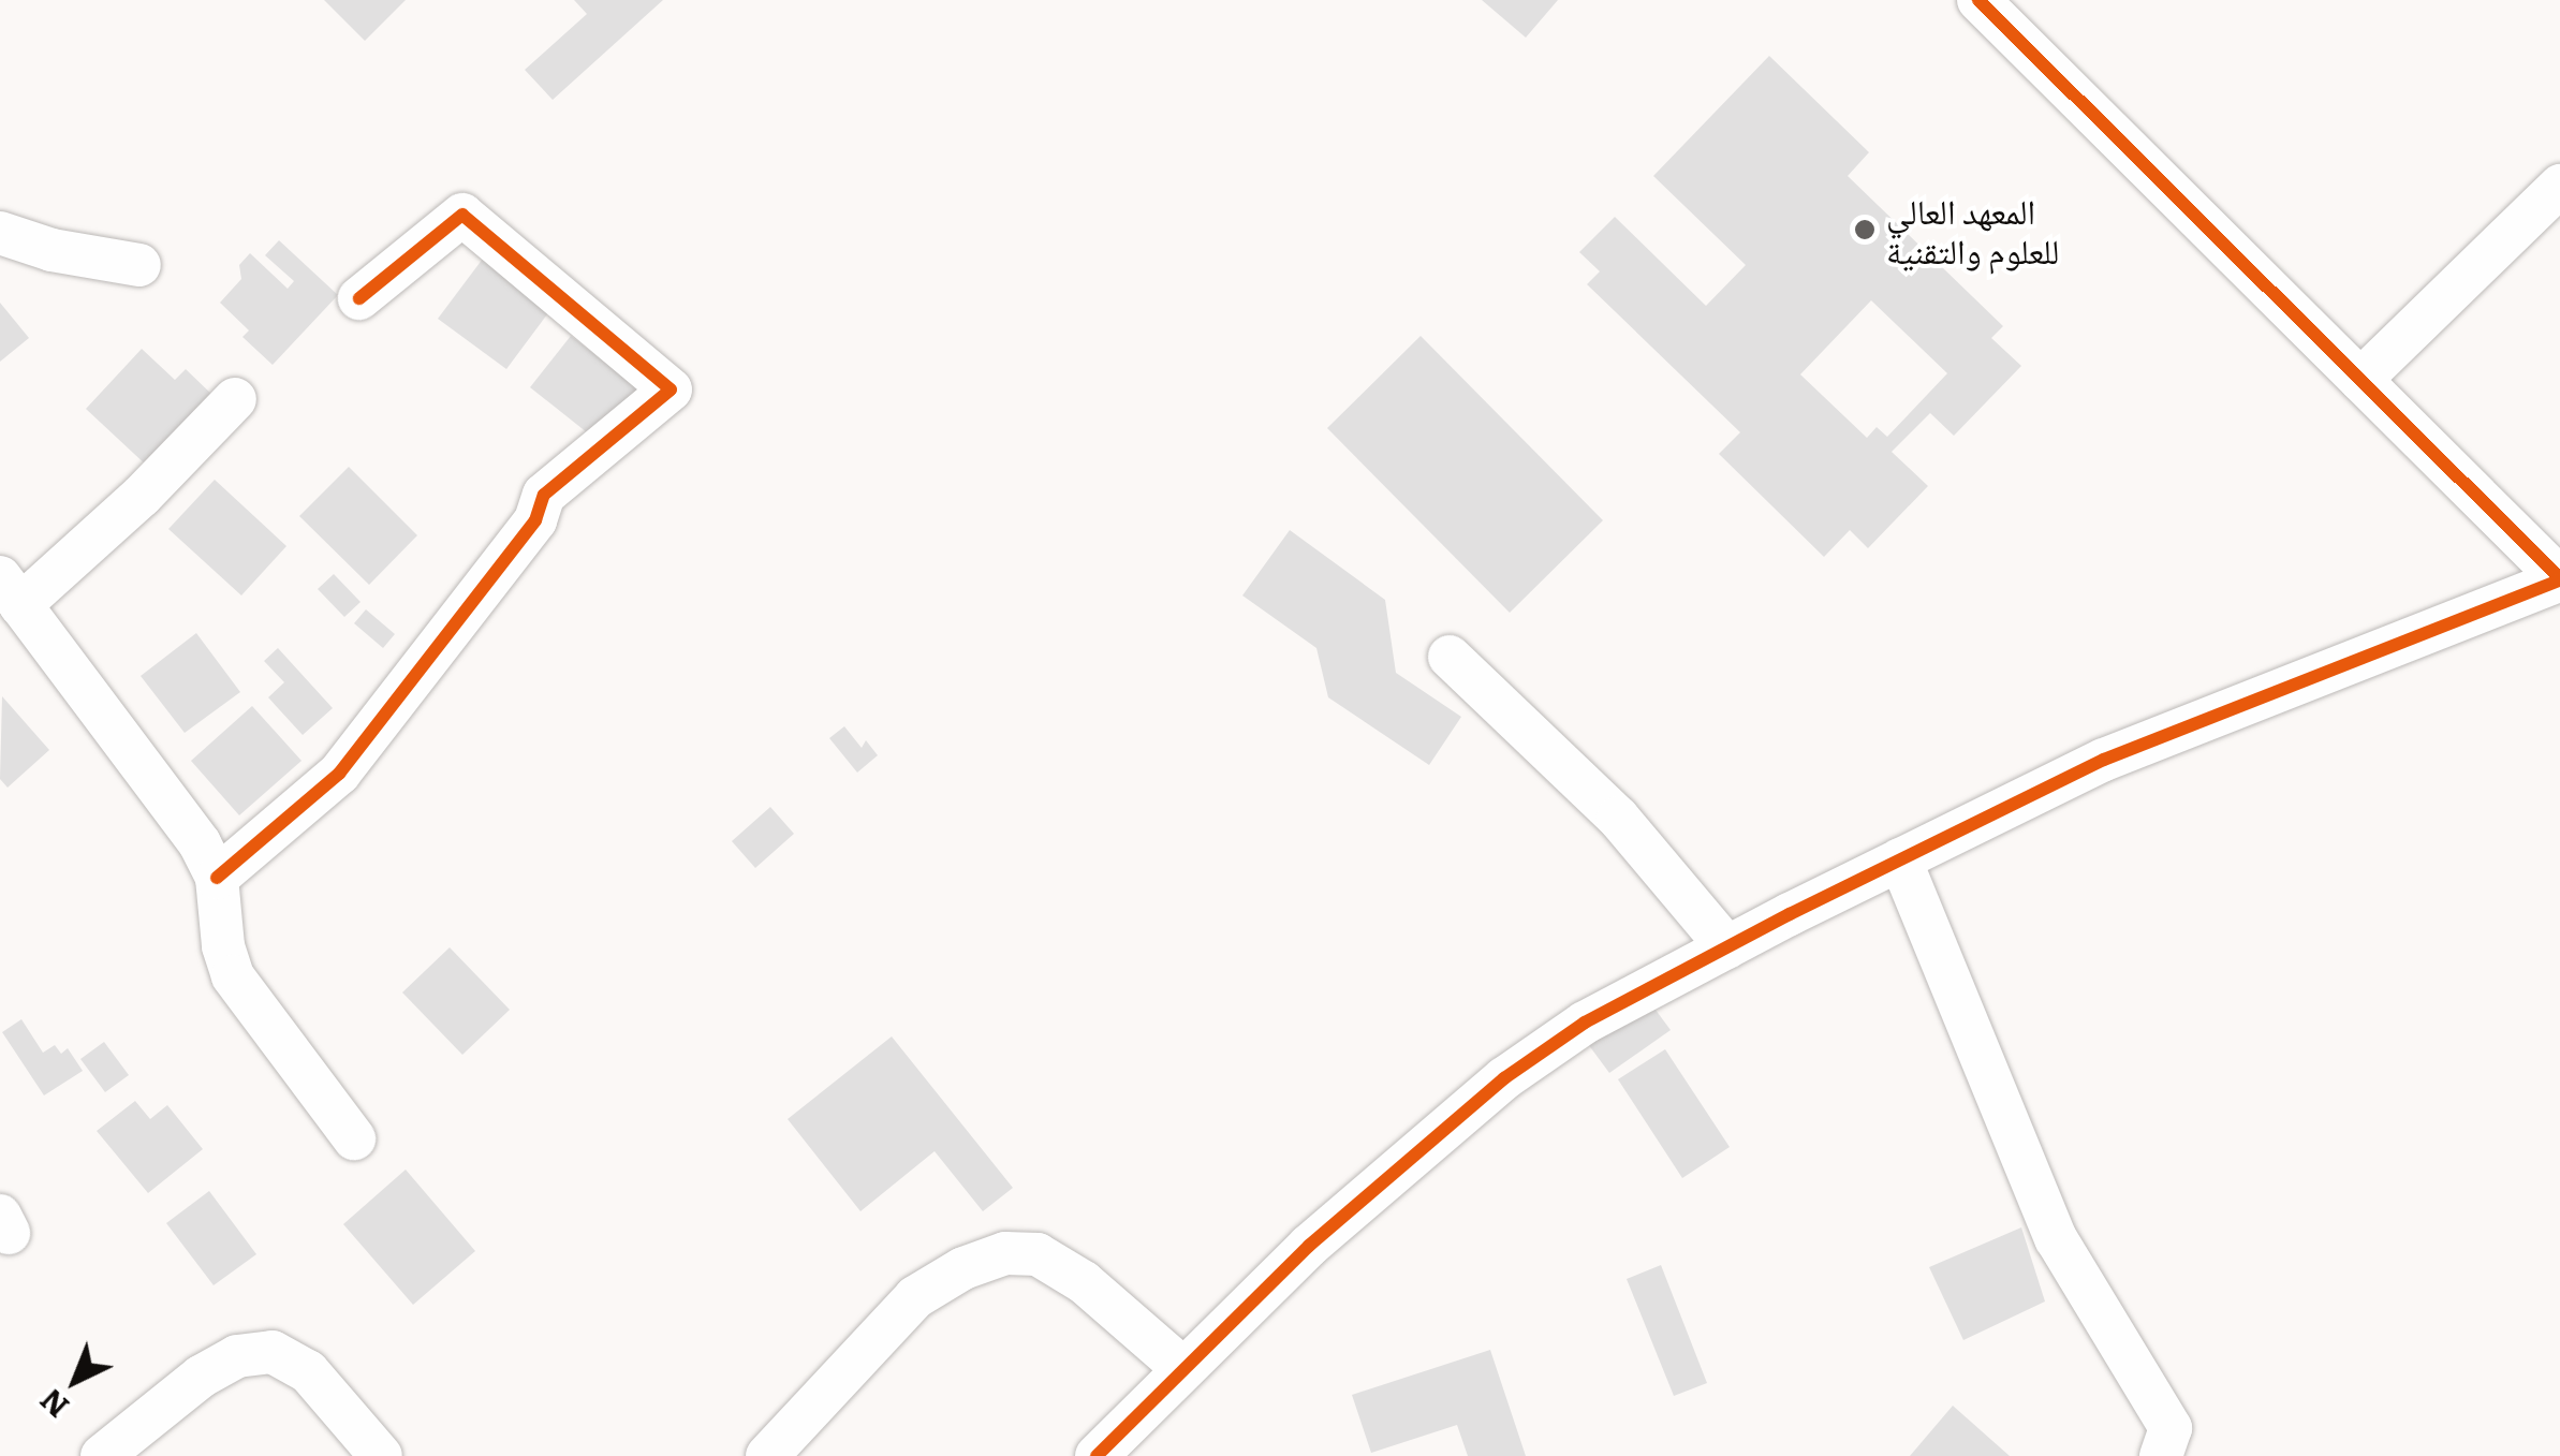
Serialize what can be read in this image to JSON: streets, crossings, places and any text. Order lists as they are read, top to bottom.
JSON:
{
  "places": ["المعهد العالي للعلوم والتقنية"],
  "north": "bottom left"
}
